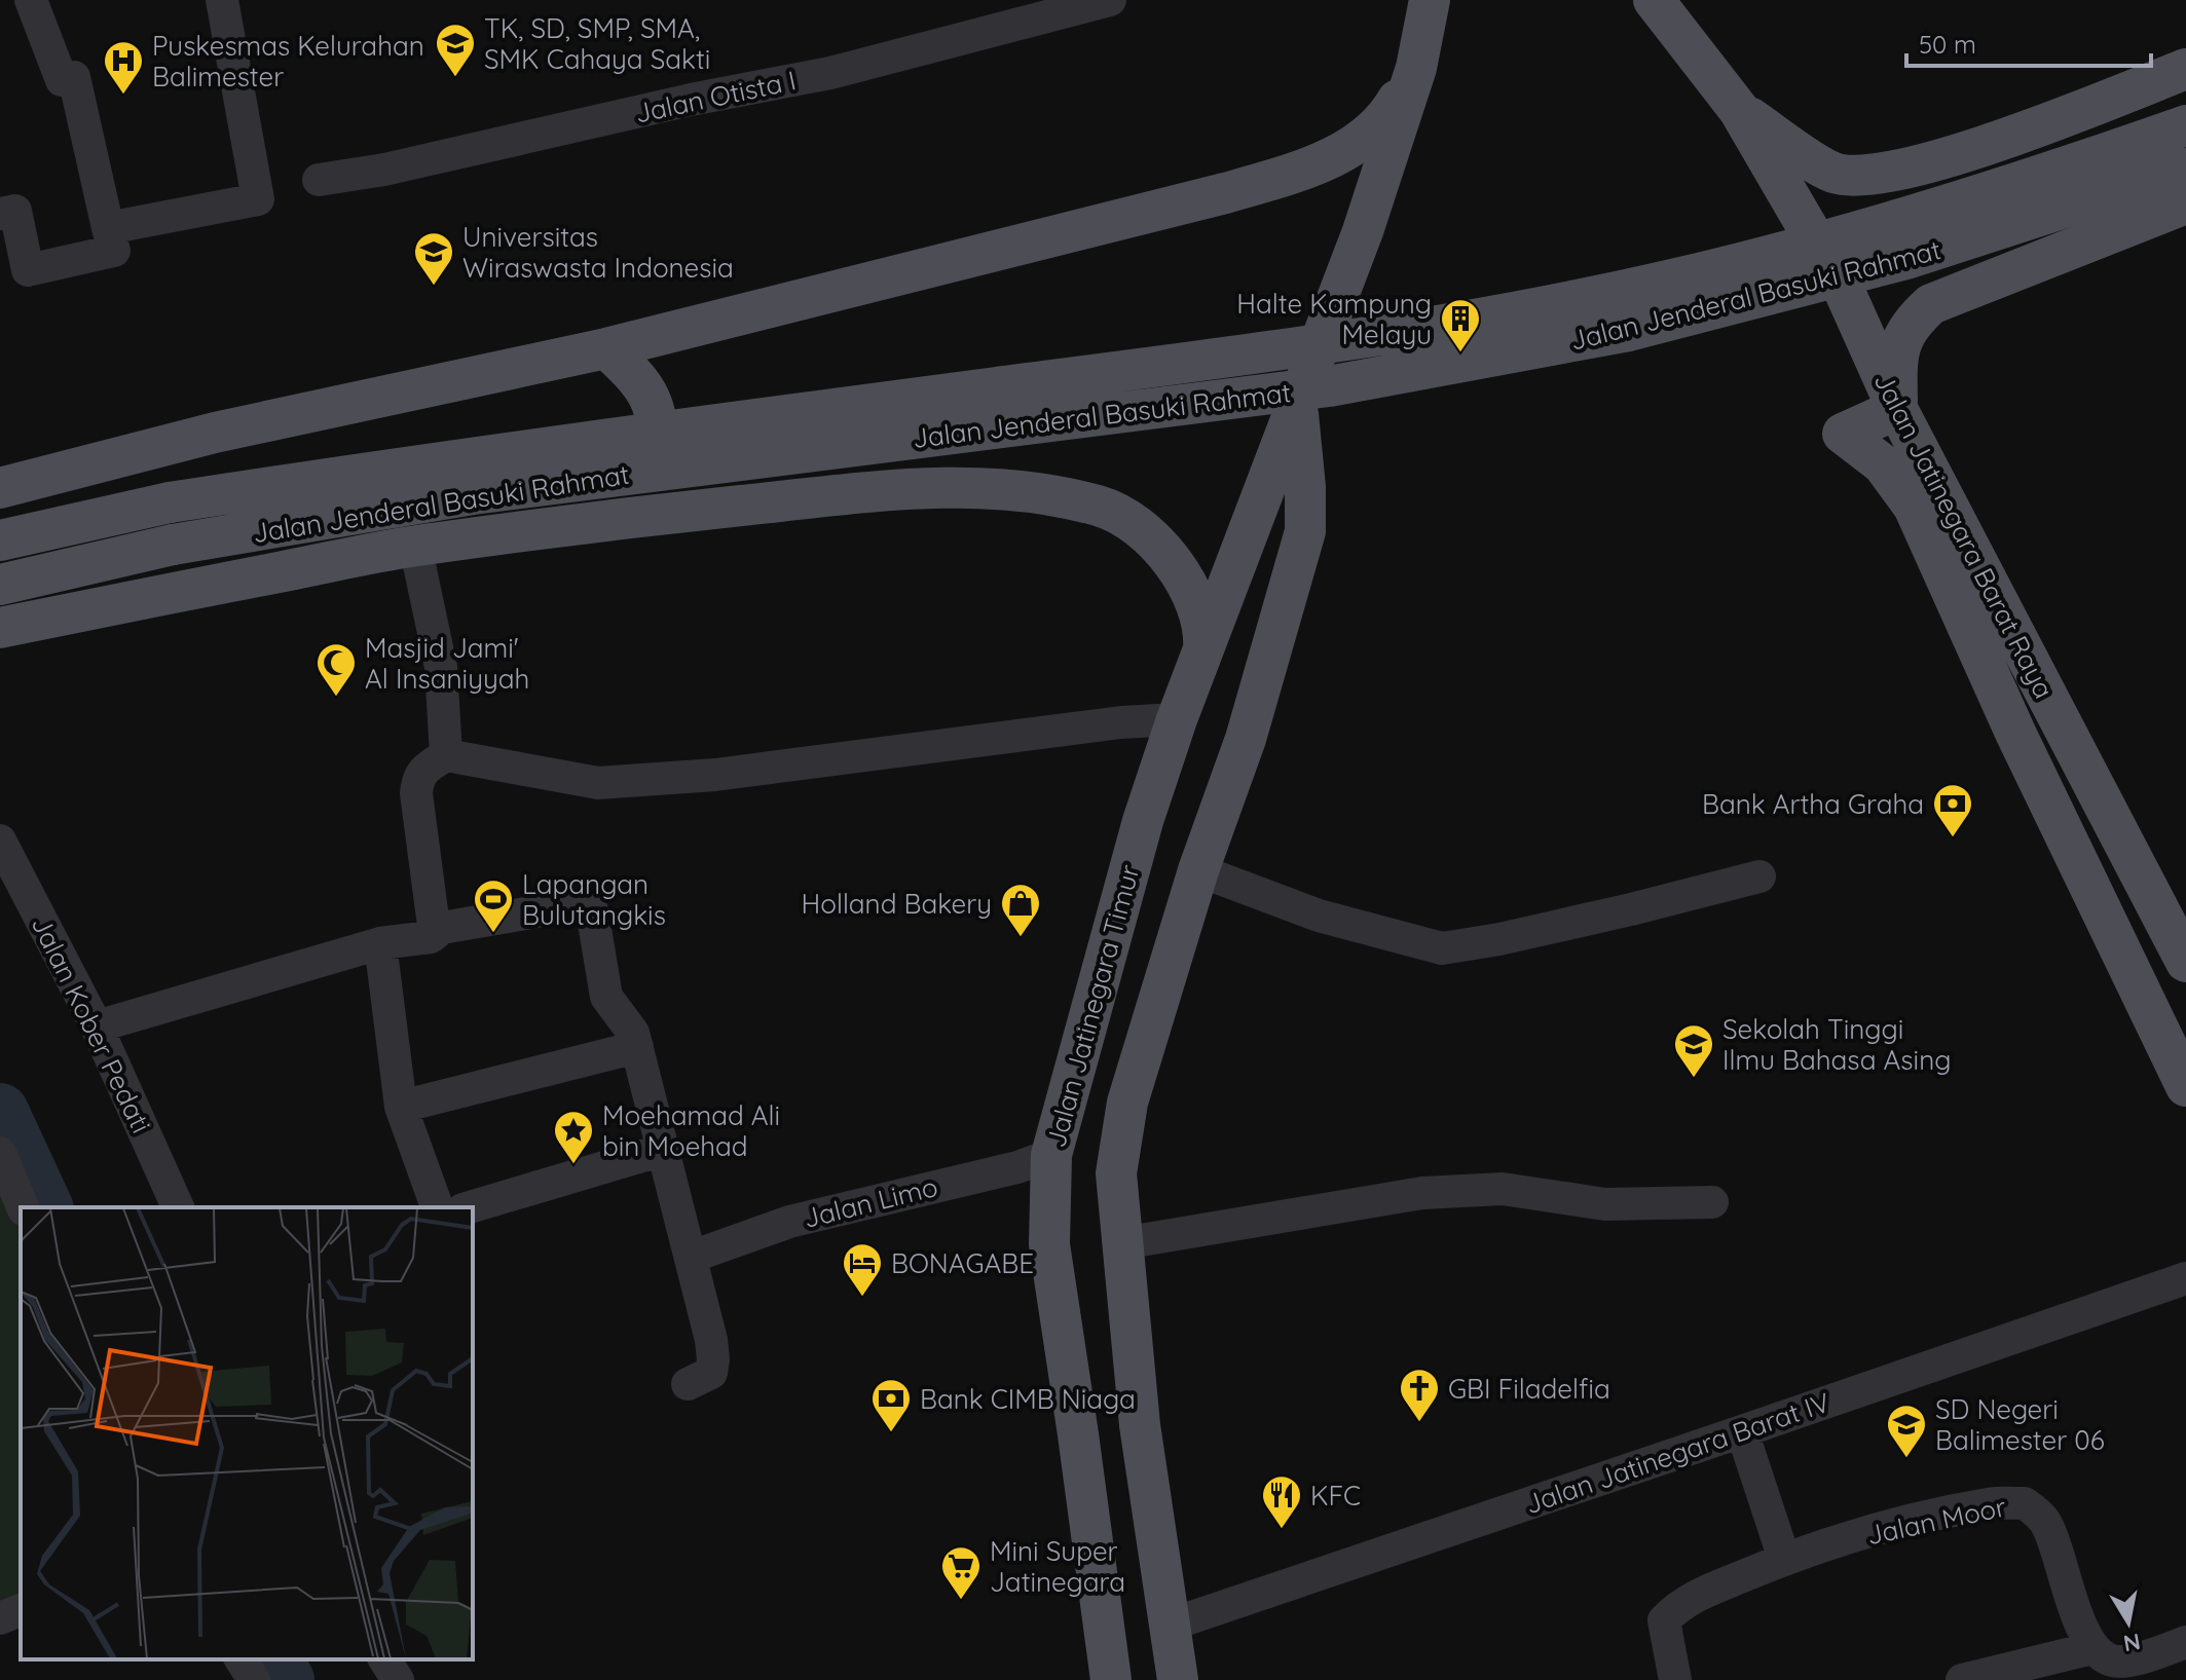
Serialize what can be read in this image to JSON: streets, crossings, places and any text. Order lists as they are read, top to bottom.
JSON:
{
  "streets": {
    "main road": ["Jalan Jenderal Basuki Rahmat", "Jalan Jatinegara Barat Raya", "Jalan Jatinegara Timur"],
    "street": [
      "Jalan Otista I",
      "Jalan Kober Pedati",
      "Jalan Limo",
      "Jalan Jatinegara Barat IV",
      "Jalan Moor"
    ]
  },
  "crossings": [
    ["Jalan Jenderal Basuki Rahmat", "Jalan Jatinegara Timur"],
    ["Jalan Jatinegara Timur", "Jalan Limo"],
    ["Jalan Jatinegara Timur", "Jalan Jatinegara Barat IV"]
  ],
  "places": {
    "school or university": [
      "TK, SD, SMP, SMA, SMK Cahaya Sakti",
      "Universitas Wiraswasta Indonesia",
      "Sekolah Tinggi Ilmu Bahasa Asing",
      "SD Negeri Balimester 06"
    ],
    "hospital": ["Puskesmas Kelurahan Balimester"],
    "building": ["Halte Kampung Melayu"],
    "mosque": ["Masjid Jami' Al Insaniyyah"],
    "bank": ["Bank Artha Graha", "Bank CIMB Niaga"],
    "sports": ["Lapangan Bulutangkis"],
    "shop": ["Holland Bakery"],
    "place": ["Moehamad Ali bin Moehad"],
    "hotel": ["BONAGABE"],
    "church": ["GBI Filadelfia"],
    "restaurant": ["KFC"],
    "supermarket": ["Mini Super Jatinegara"]
  },
  "scale_bar": "50 m",
  "north": "bottom"
}
